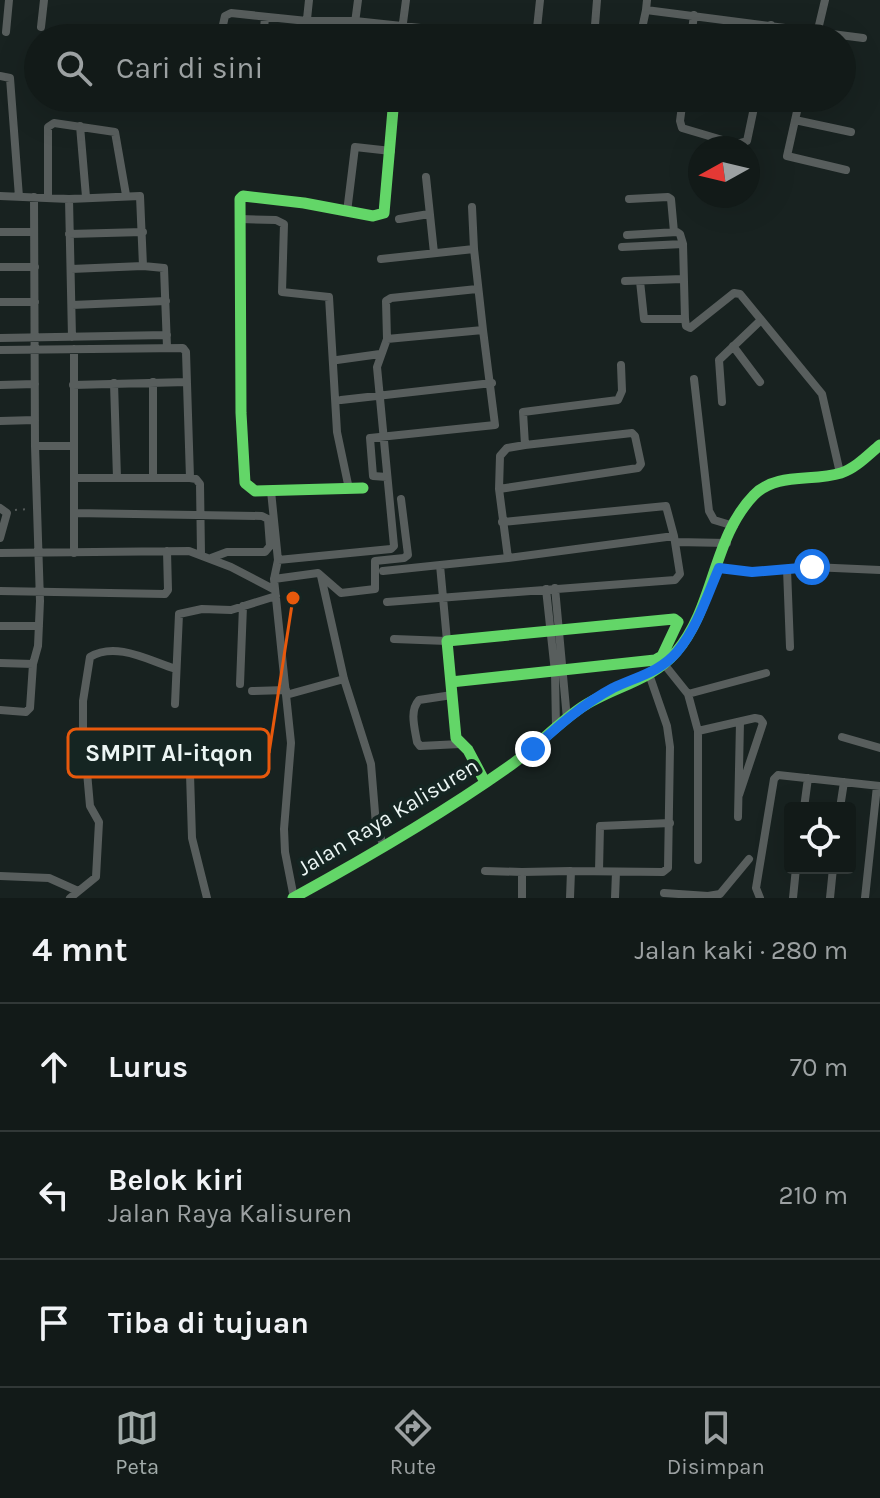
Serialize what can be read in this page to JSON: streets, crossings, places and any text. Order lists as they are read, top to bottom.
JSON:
{
  "streets": {
    "street": ["Jalan Raya Kalisuren"]
  },
  "places": ["SMPIT Al-itqon"],
  "north": "left",
  "page": {
    "search": "Cari di sini",
    "heading": ["4 mnt", "Jalan kaki · 280 m"],
    "list": [
      ["Lurus", "70 m"],
      ["Belok kiri", "Jalan Raya Kalisuren", "210 m"],
      "Tiba di tujuan"
    ],
    "nav": ["Peta", "Rute", "Disimpan"]
  }
}
